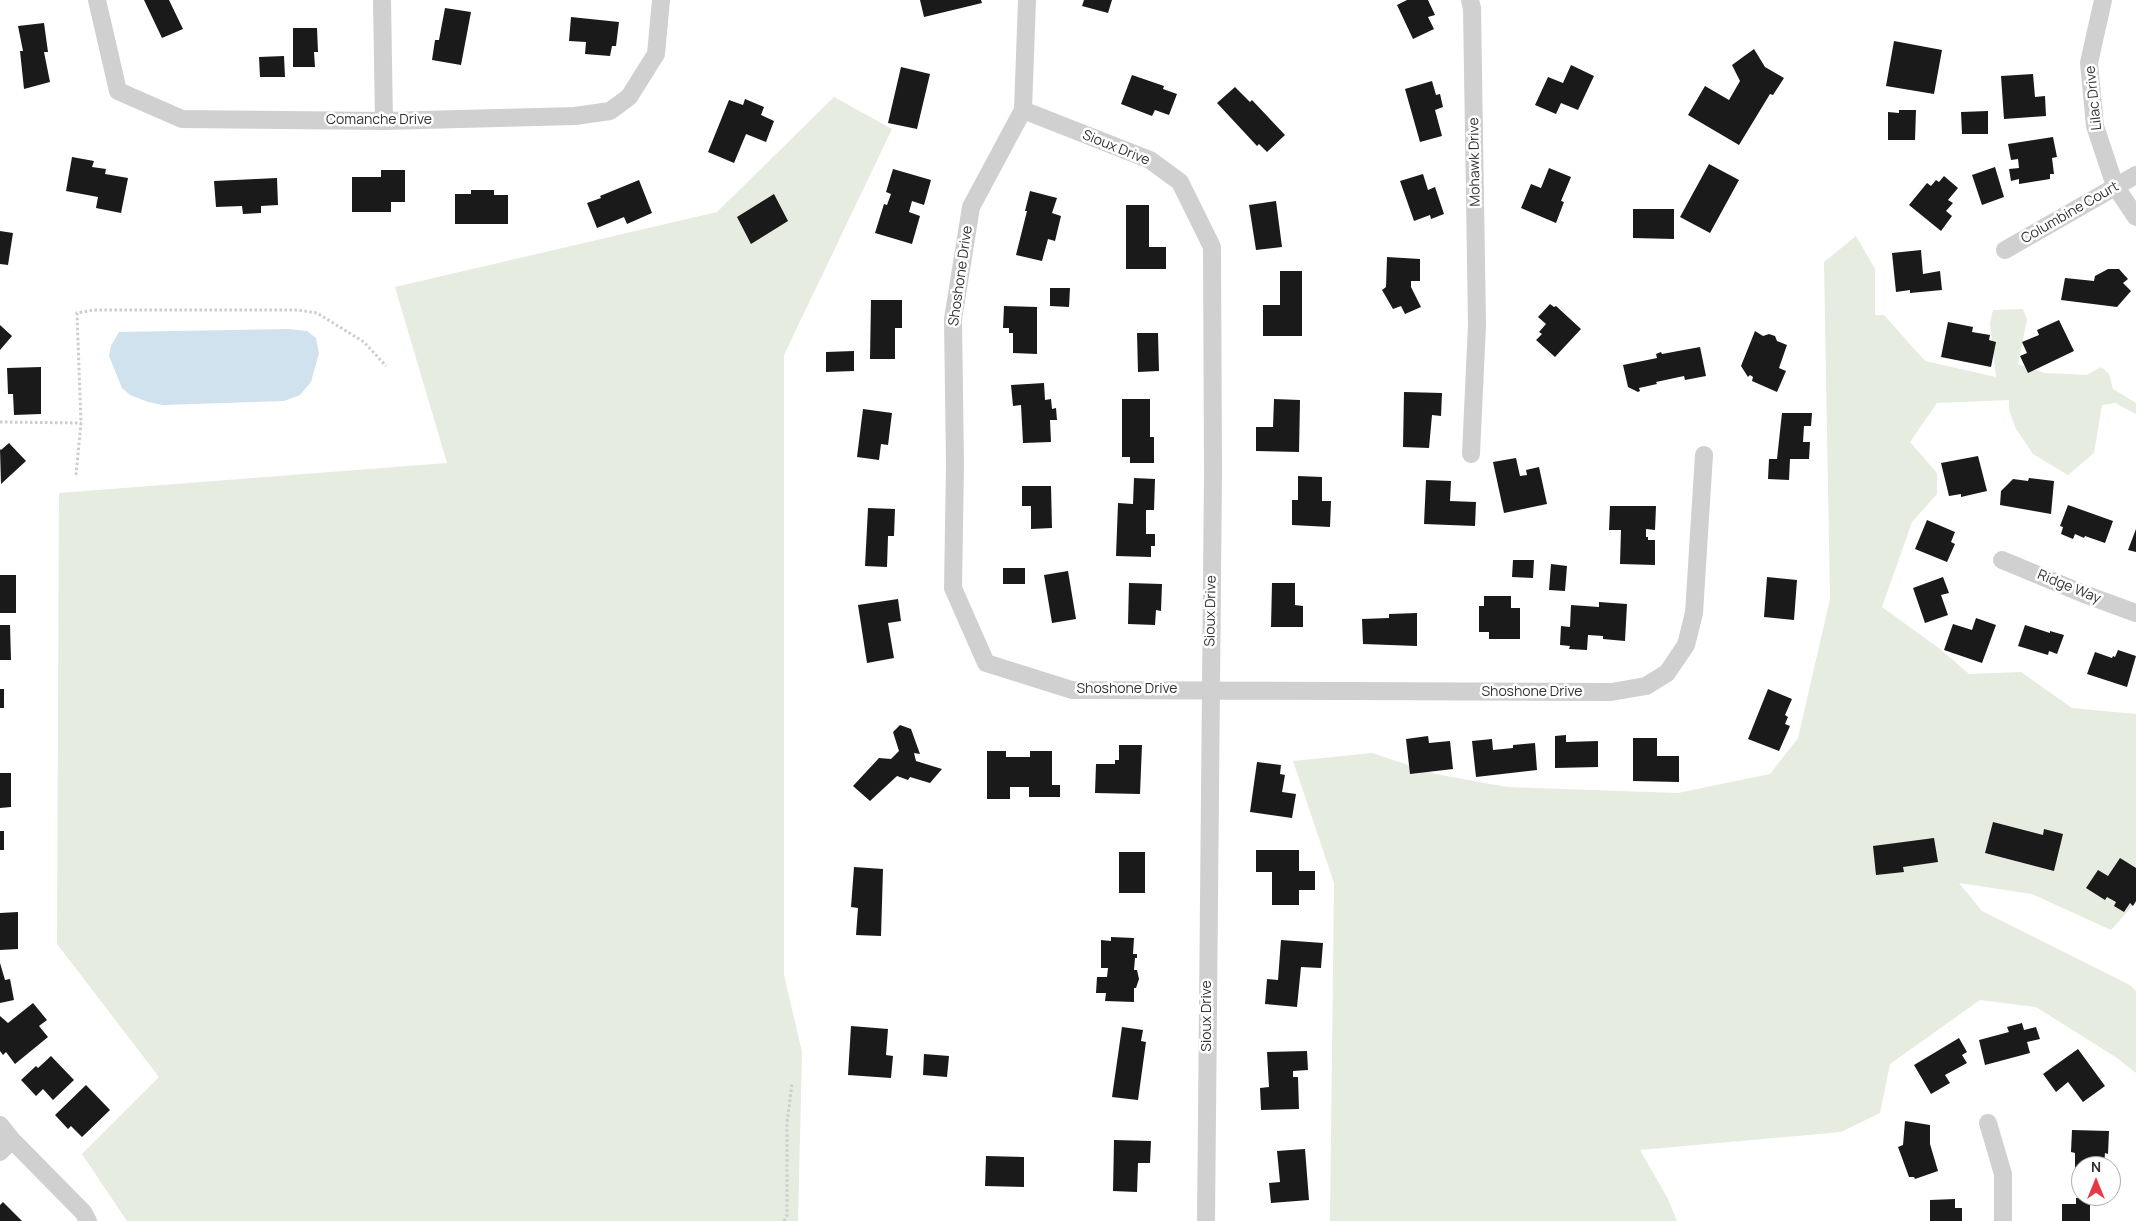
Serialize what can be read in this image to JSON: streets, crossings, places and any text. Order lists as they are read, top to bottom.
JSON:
{
  "streets": {
    "street": [
      "Lilac Drive",
      "Comanche Drive",
      "Sioux Drive",
      "Mohawk Drive",
      "Columbine Court",
      "Shoshone Drive",
      "Ridge Way"
    ]
  },
  "crossings": [
    ["Lilac Drive", "Columbine Court"],
    ["Sioux Drive", "Shoshone Drive"]
  ],
  "north": "top"
}
